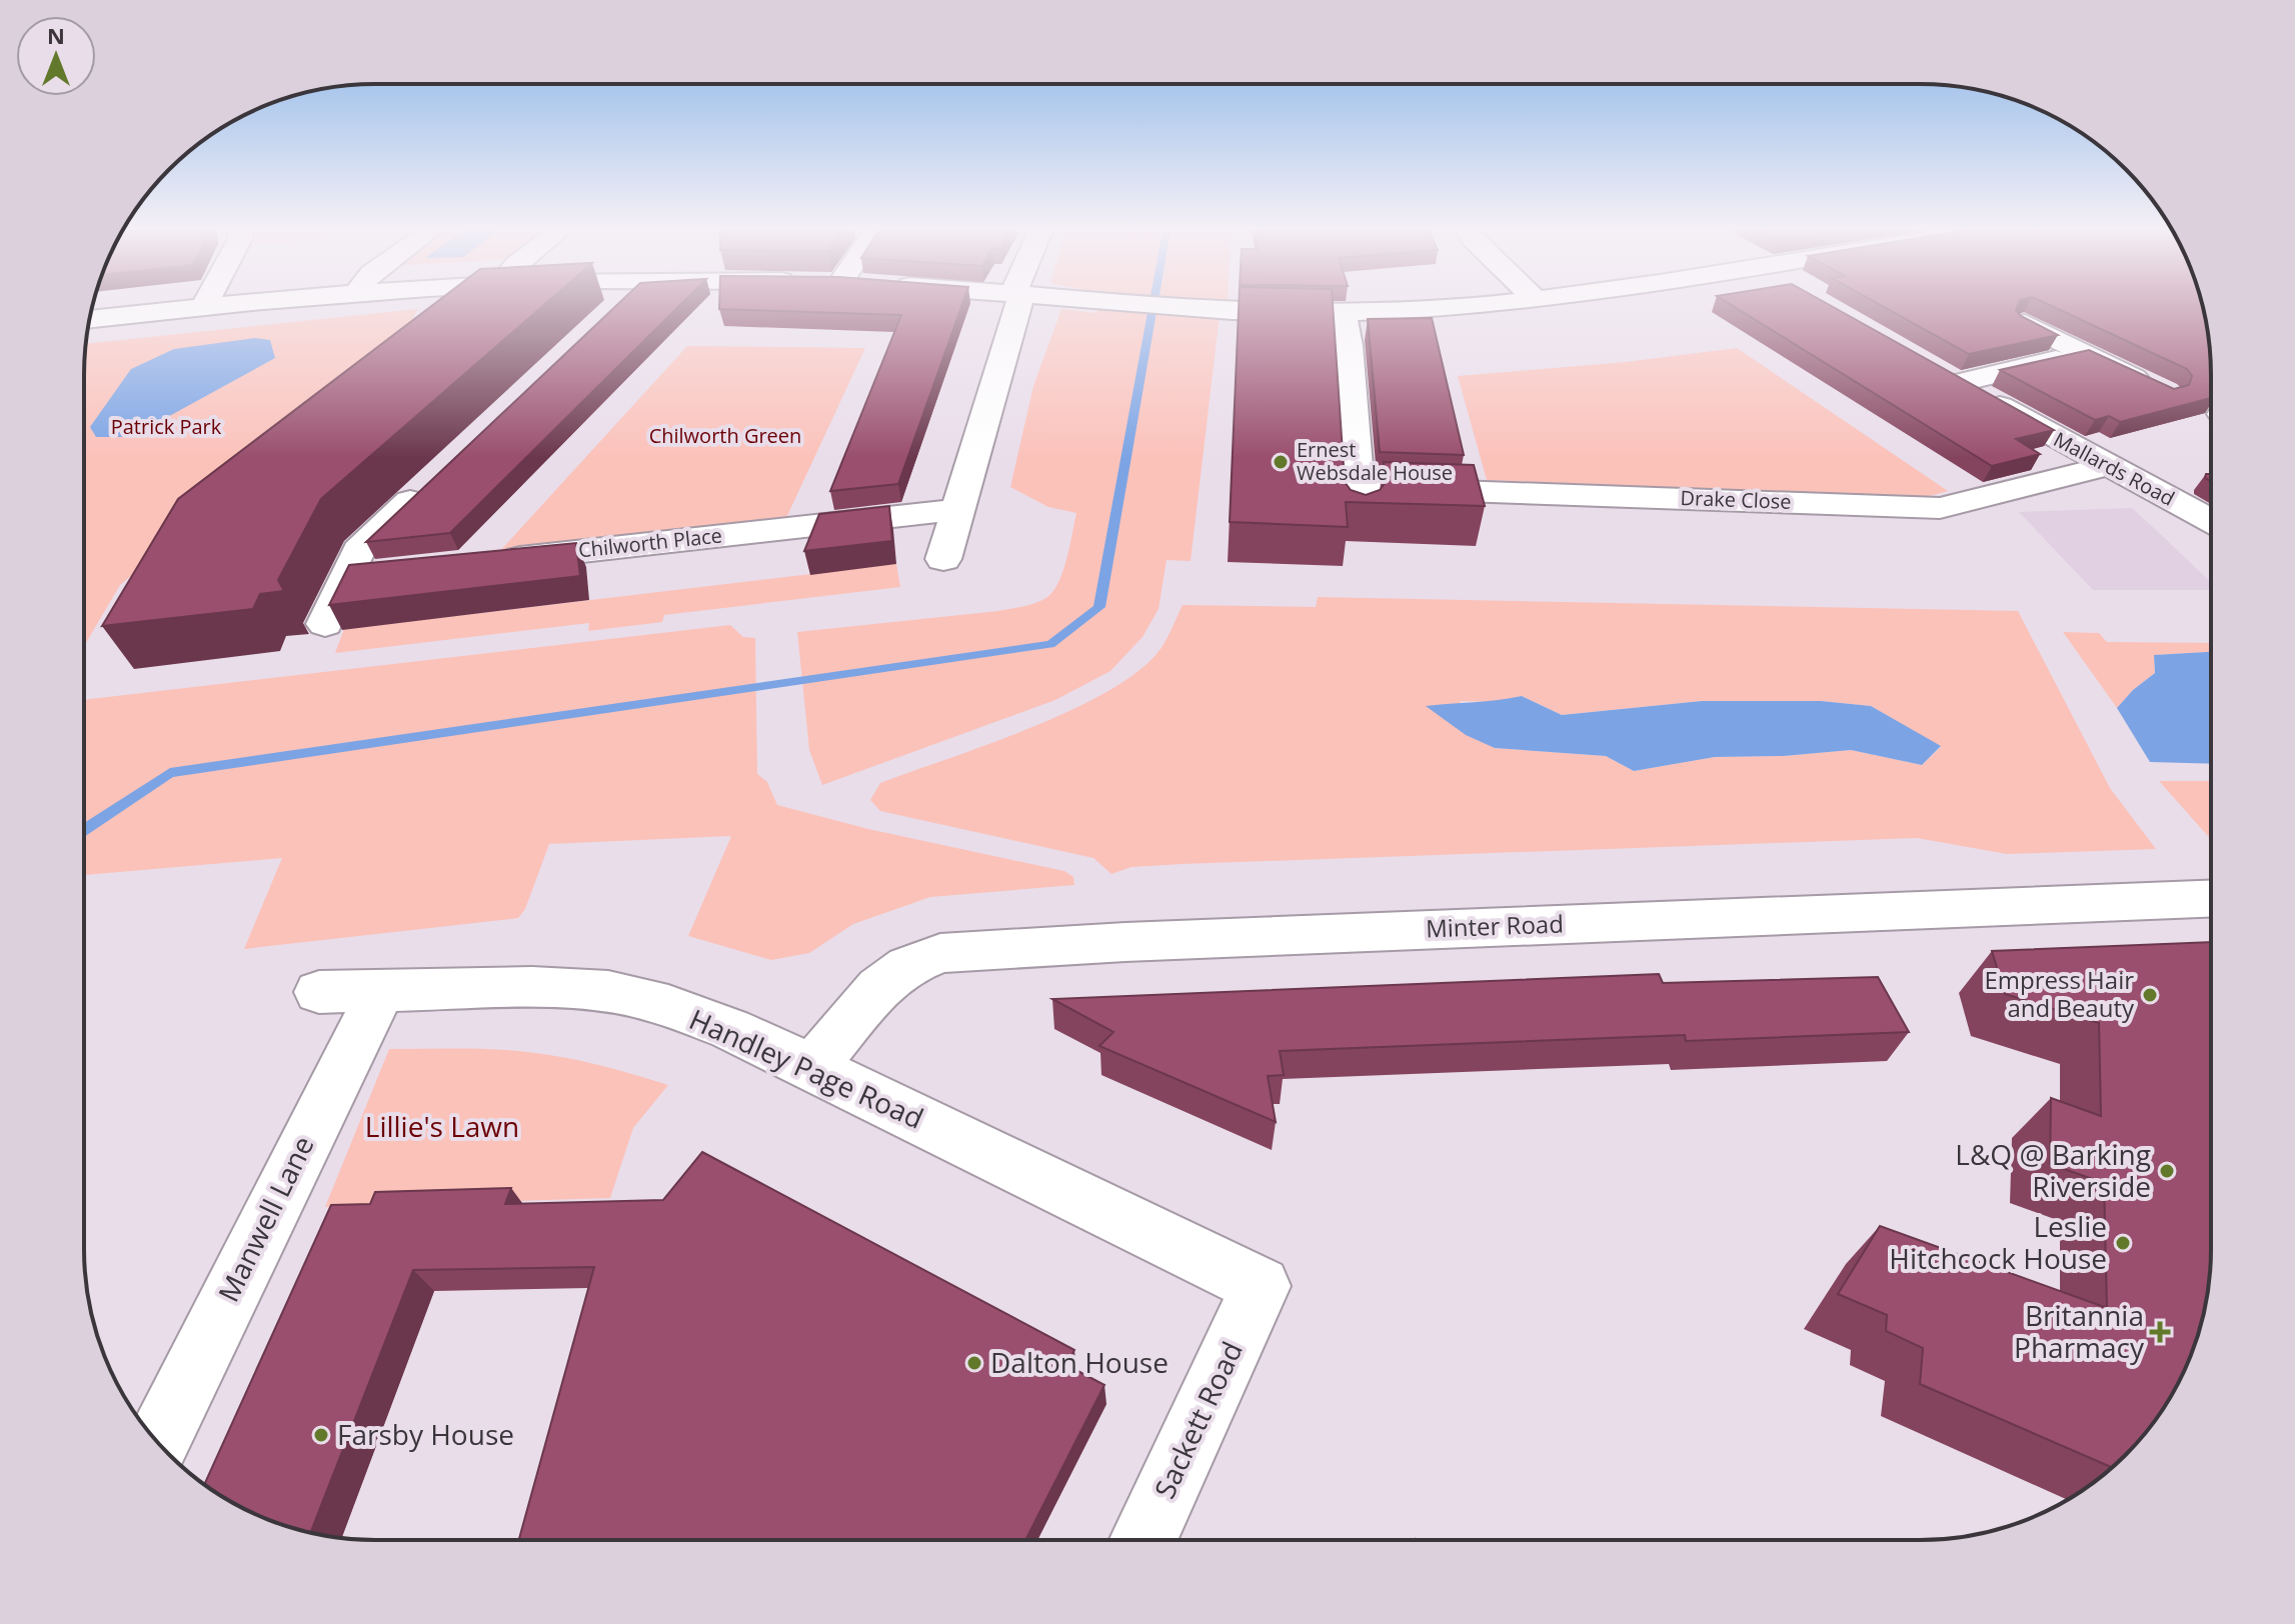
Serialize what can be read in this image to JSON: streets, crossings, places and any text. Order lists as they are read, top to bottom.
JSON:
{
  "streets": {
    "street": [
      "Mallards Road",
      "Drake Close",
      "Chilworth Place",
      "Minter Road",
      "Handley Page Road",
      "Manwell Lane",
      "Sackett Road"
    ]
  },
  "crossings": [
    ["Mallards Road", "Drake Close"],
    ["Minter Road", "Handley Page Road"],
    ["Handley Page Road", "Manwell Lane"],
    ["Handley Page Road", "Sackett Road"]
  ],
  "parks": ["Patrick Park", "Chilworth Green", "Lillie's Lawn"],
  "places": {
    "other": [
      "Ernest Websdale House",
      "Empress Hair and Beauty",
      "L&Q @ Barking Riverside",
      "Leslie Hitchcock House",
      "Dalton House",
      "Farsby House"
    ],
    "health": ["Britannia Pharmacy"]
  },
  "north": "top"
}
